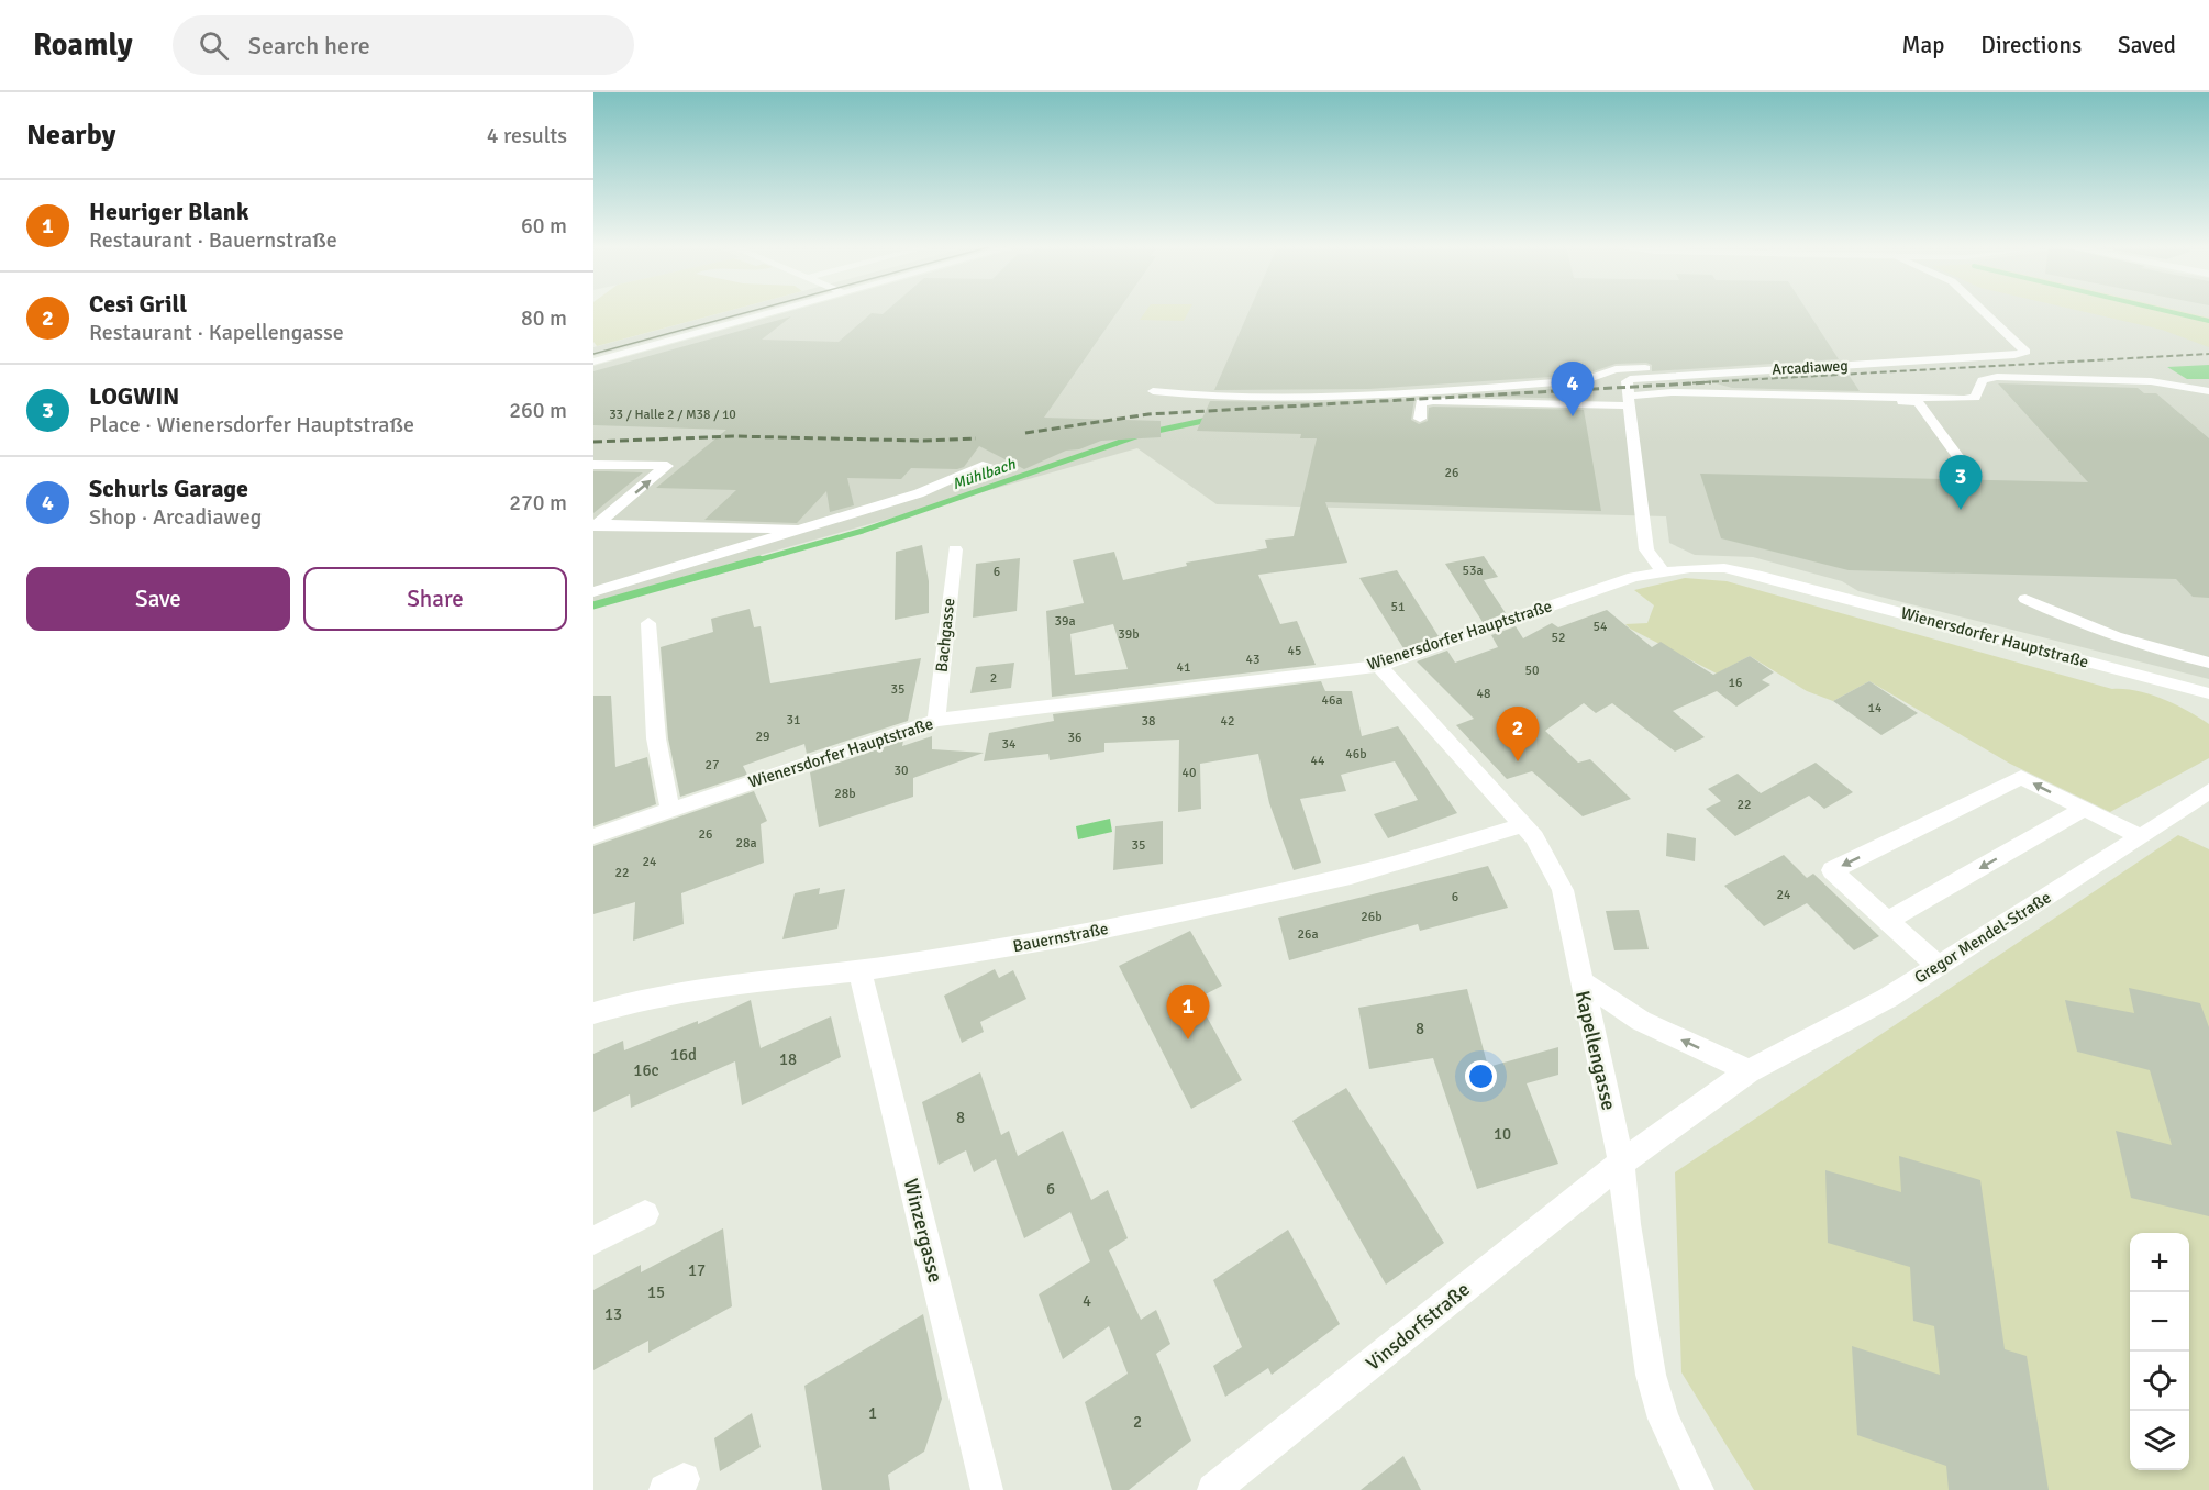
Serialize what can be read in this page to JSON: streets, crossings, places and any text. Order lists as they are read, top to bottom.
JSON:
{
  "streets": {
    "street": [
      "Arcadiaweg",
      "Bachgasse",
      "Wienersdorfer Hauptstraße",
      "Bauernstraße",
      "Gregor Mendel-Straße",
      "Kapellengasse",
      "Winzergasse",
      "Vinsdorfstraße"
    ]
  },
  "crossings": [
    ["Bachgasse", "Wienersdorfer Hauptstraße"],
    ["Wienersdorfer Hauptstraße", "Kapellengasse"],
    ["Bauernstraße", "Kapellengasse"],
    ["Bauernstraße", "Winzergasse"],
    ["Gregor Mendel-Straße", "Kapellengasse"],
    ["Gregor Mendel-Straße", "Vinsdorfstraße"],
    ["Kapellengasse", "Vinsdorfstraße"]
  ],
  "water": ["Mühlbach"],
  "house_numbers": [
    "33 / Halle 2 / M38 / 10",
    "26",
    "53a",
    "6",
    "51",
    "39a",
    "54",
    "39b",
    "52",
    "45",
    "43",
    "41",
    "50",
    "2",
    "16",
    "35",
    "48",
    "46a",
    "14",
    "31",
    "38",
    "42",
    "29",
    "36",
    "34",
    "46b",
    "44",
    "27",
    "30",
    "40",
    "28b",
    "22",
    "26",
    "28a",
    "35",
    "24",
    "22",
    "24",
    "6",
    "26b",
    "26a",
    "8",
    "16d",
    "18",
    "16c",
    "8",
    "10",
    "6",
    "17",
    "15",
    "4",
    "13",
    "1",
    "2"
  ],
  "page": {
    "header": "Roamly",
    "search": "Search here",
    "nav": ["Map", "Directions", "Saved"],
    "heading": ["Nearby", "4 results"],
    "list": [
      {
        "mark": "1",
        "name": "Heuriger Blank",
        "note": "Restaurant · Bauernstraße",
        "value": "60 m"
      },
      {
        "mark": "2",
        "name": "Cesi Grill",
        "note": "Restaurant · Kapellengasse",
        "value": "80 m"
      },
      {
        "mark": "3",
        "name": "LOGWIN",
        "note": "Place · Wienersdorfer Hauptstraße",
        "value": "260 m"
      },
      {
        "mark": "4",
        "name": "Schurls Garage",
        "note": "Shop · Arcadiaweg",
        "value": "270 m"
      }
    ],
    "pins": [
      "4",
      "3",
      "2",
      "1"
    ],
    "buttons": ["Save", "Share"],
    "map_buttons": ["+", "−"]
  }
}
